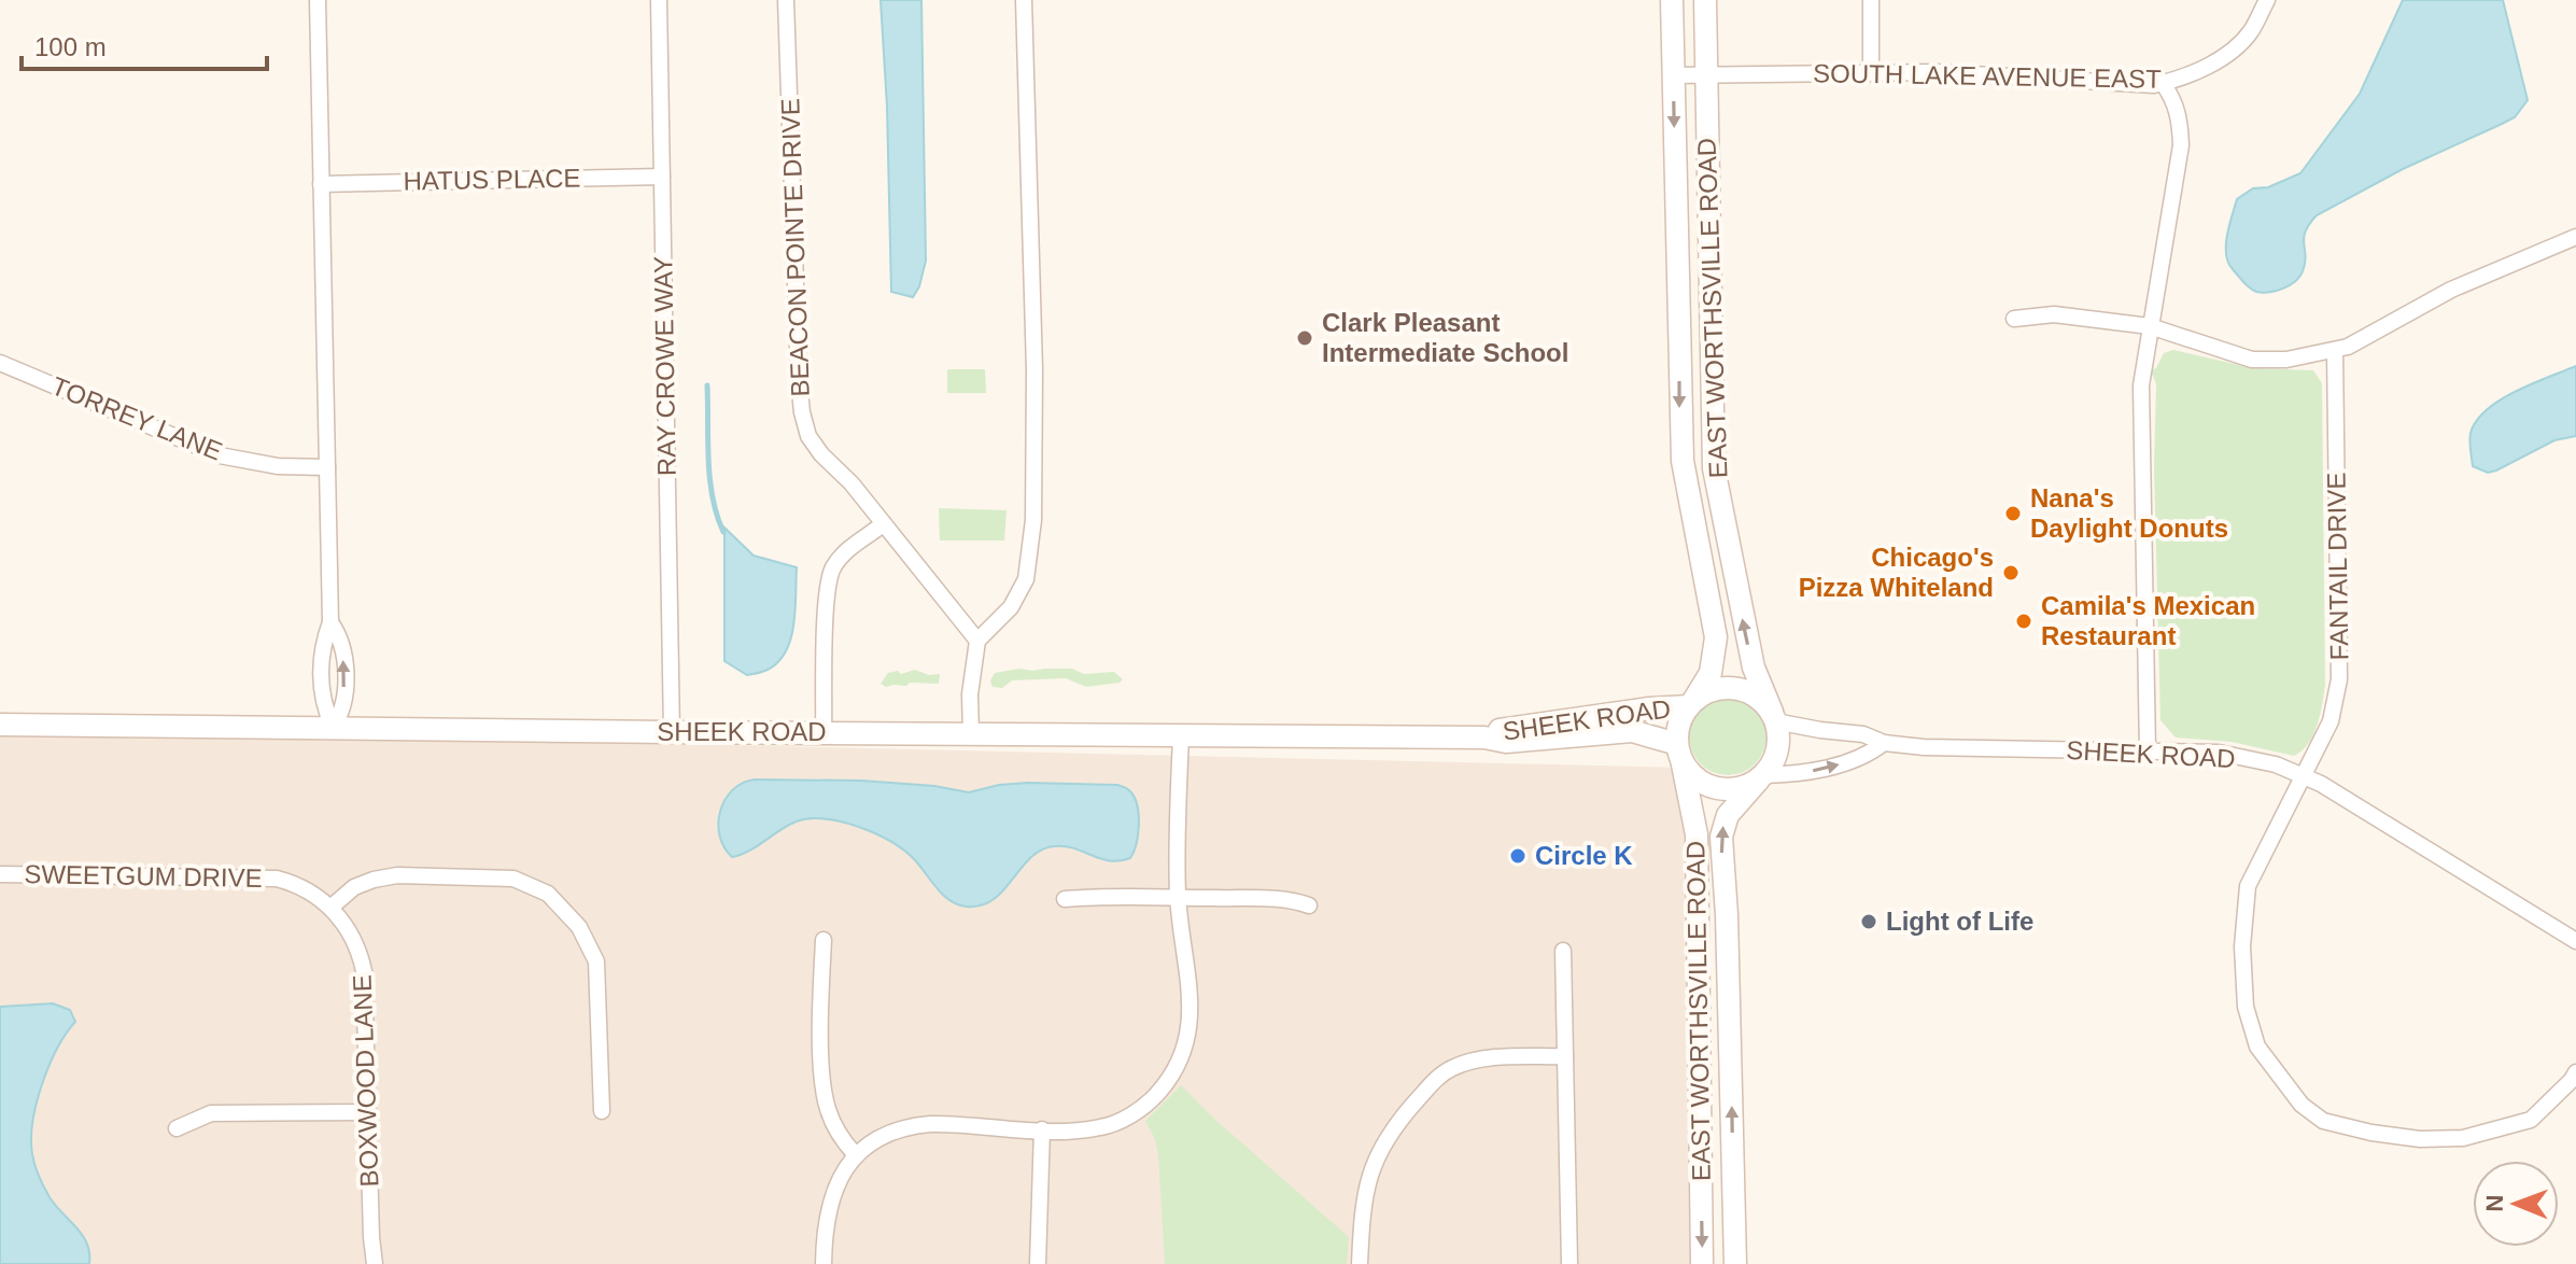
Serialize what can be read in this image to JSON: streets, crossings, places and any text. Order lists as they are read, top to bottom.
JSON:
{
  "streets": {
    "main road": ["EAST WORTHSVILLE ROAD", "SHEEK ROAD"],
    "street": [
      "SOUTH LAKE AVENUE EAST",
      "HATUS PLACE",
      "BEACON POINTE DRIVE",
      "RAY CROWE WAY",
      "TORREY LANE",
      "FANTAIL DRIVE",
      "SWEETGUM DRIVE",
      "BOXWOOD LANE"
    ]
  },
  "crossings": [
    ["SOUTH LAKE AVENUE EAST", "EAST WORTHSVILLE ROAD"],
    ["HATUS PLACE", "RAY CROWE WAY"],
    ["EAST WORTHSVILLE ROAD", "SHEEK ROAD"],
    ["RAY CROWE WAY", "SHEEK ROAD"],
    ["FANTAIL DRIVE", "SHEEK ROAD"],
    ["SWEETGUM DRIVE", "BOXWOOD LANE"]
  ],
  "places": [
    "Clark Pleasant Intermediate School",
    "Nana's Daylight Donuts",
    "Chicago's Pizza Whiteland",
    "Camila's Mexican Restaurant",
    "Circle K",
    "Light of Life"
  ],
  "scale_bar": "100 m",
  "north": "left"
}
